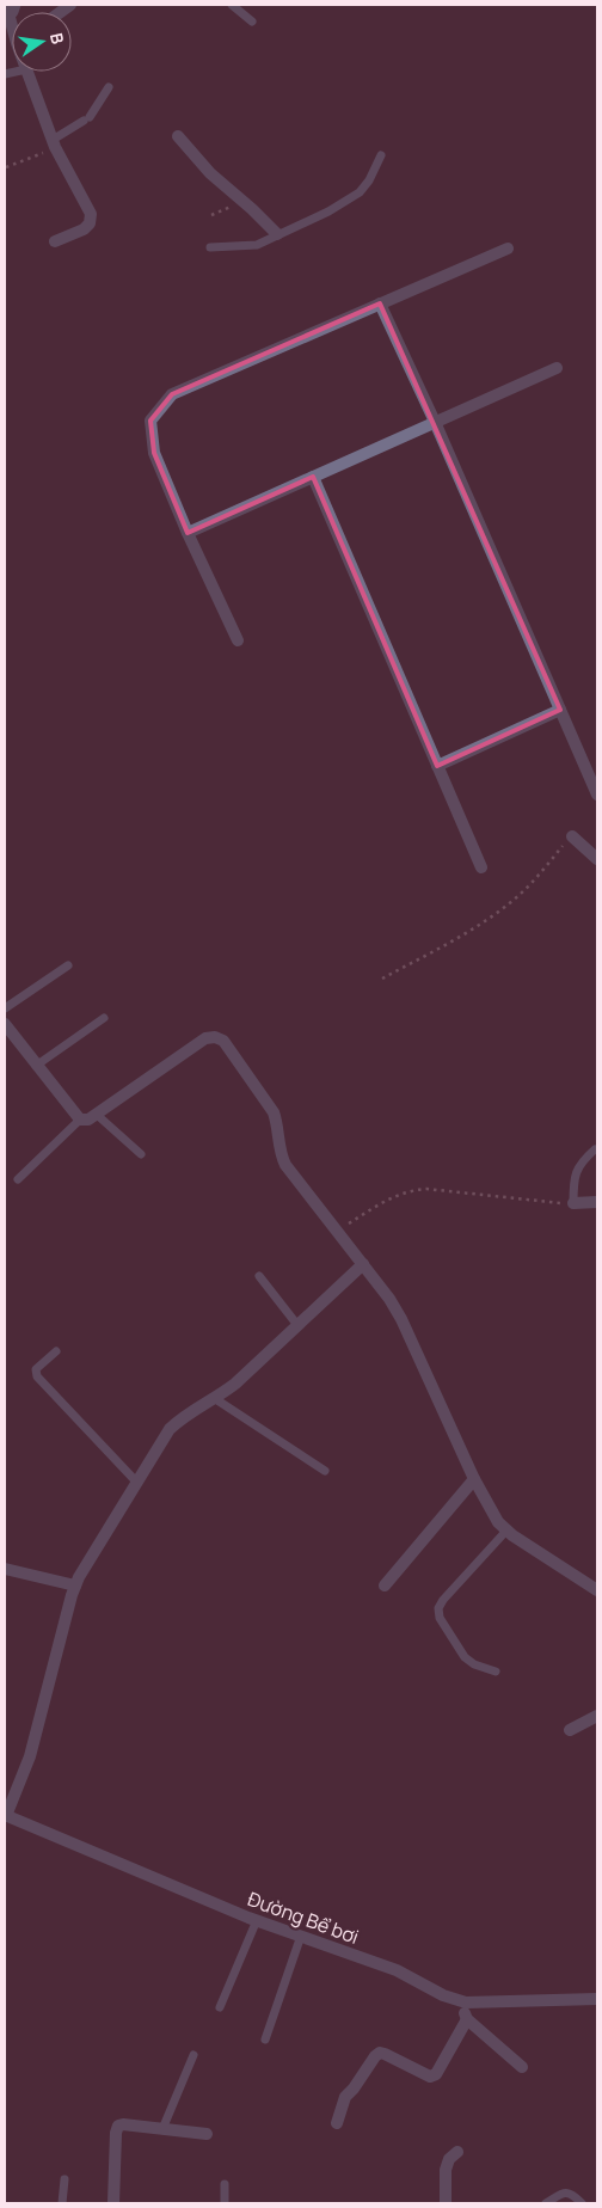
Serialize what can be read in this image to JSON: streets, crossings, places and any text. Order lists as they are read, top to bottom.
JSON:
{
  "streets": {
    "street": ["Đường Bể bơi"]
  },
  "north": "right"
}
